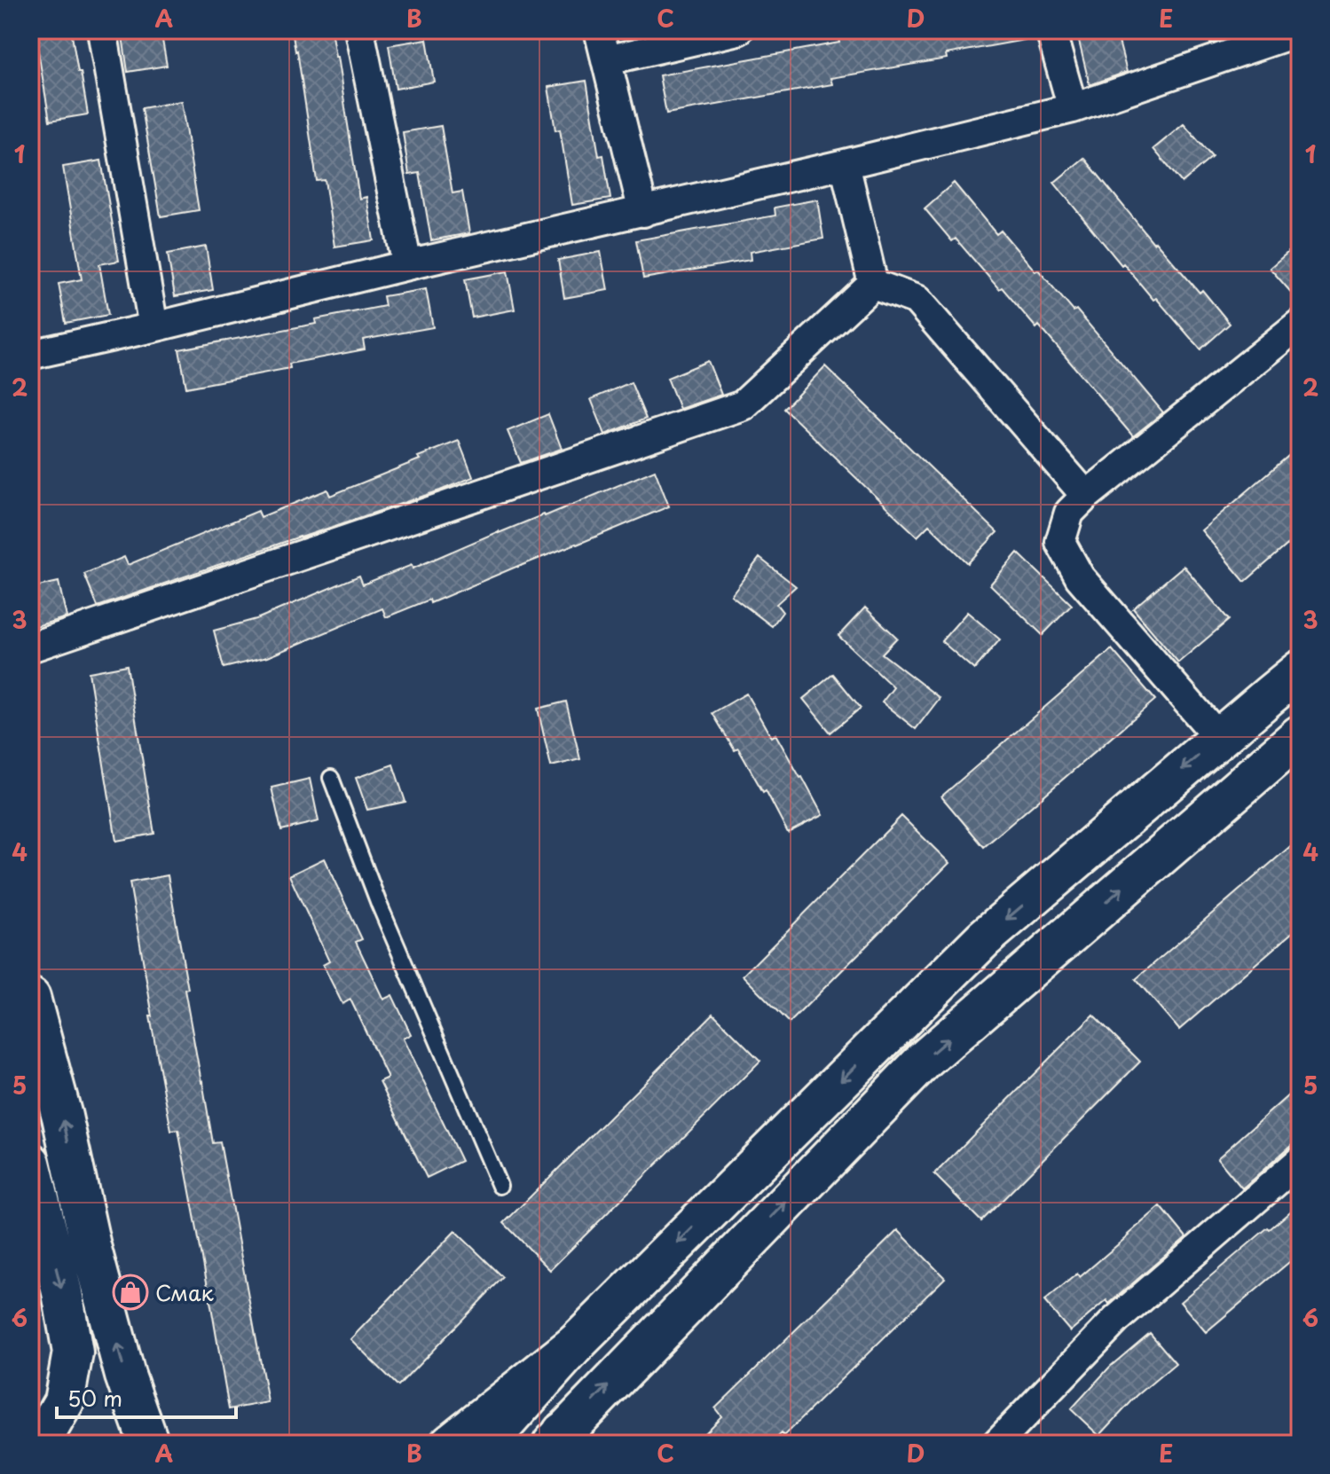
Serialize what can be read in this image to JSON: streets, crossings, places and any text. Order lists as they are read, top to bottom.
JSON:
{
  "places": {
    "shop": ["Смак"]
  },
  "scale_bar": "50 m",
  "grid": {
    "columns": [
      "A",
      "B",
      "C",
      "D",
      "E"
    ],
    "rows": [
      "1",
      "2",
      "3",
      "4",
      "5",
      "6"
    ]
  }
}
